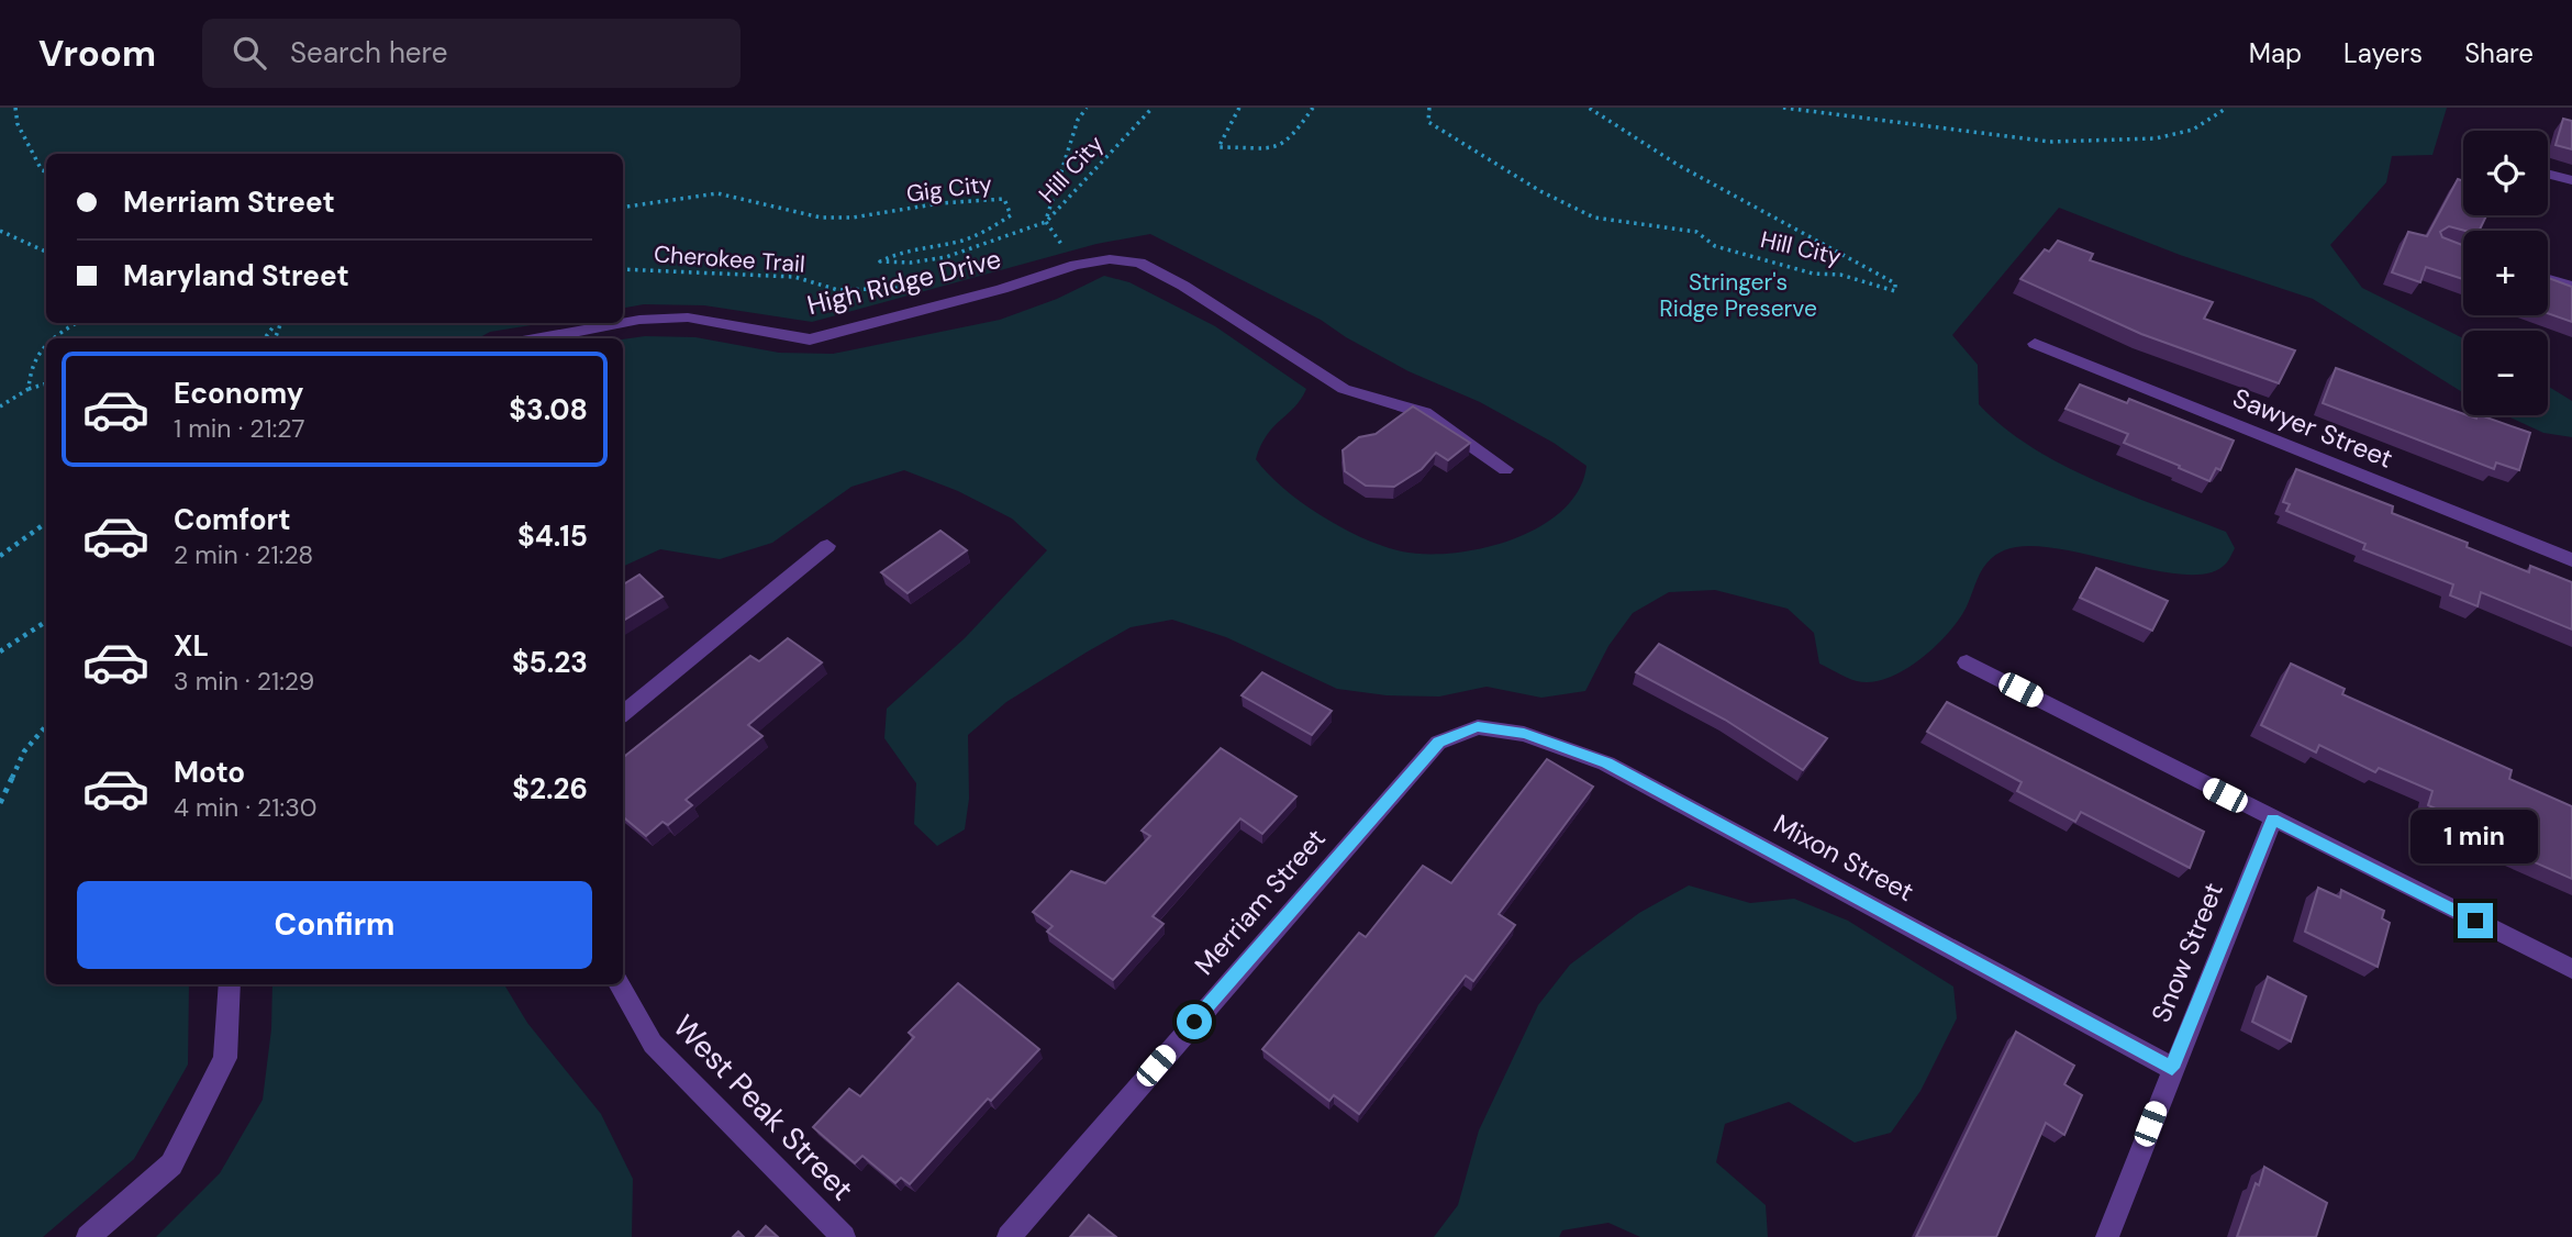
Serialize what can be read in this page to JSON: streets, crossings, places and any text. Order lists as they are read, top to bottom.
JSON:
{
  "streets": {
    "street": [
      "High Ridge Drive",
      "Sawyer Street",
      "Mixon Street",
      "Merriam Street",
      "Snow Street",
      "West Peak Street"
    ],
    "path": ["Hill City", "Gig City", "Cherokee Trail"]
  },
  "crossings": [
    ["Hill City", "Gig City"],
    ["Mixon Street", "Merriam Street"],
    ["Mixon Street", "Snow Street"]
  ],
  "parks": ["Stringer's Ridge Preserve"],
  "page": {
    "header": "Vroom",
    "search": "Search here",
    "nav": ["Map", "Layers", "Share"],
    "map_buttons": ["+", "−"],
    "banner": ["Merriam Street", "Maryland Street"],
    "list": [
      {
        "name": "Economy",
        "note": "1 min · 21:27",
        "value": "$3.08"
      },
      {
        "name": "Comfort",
        "note": "2 min · 21:28",
        "value": "$4.15"
      },
      {
        "name": "XL",
        "note": "3 min · 21:29",
        "value": "$5.23"
      },
      {
        "name": "Moto",
        "note": "4 min · 21:30",
        "value": "$2.26"
      }
    ],
    "bubble": "1 min",
    "buttons": "Confirm"
  }
}
